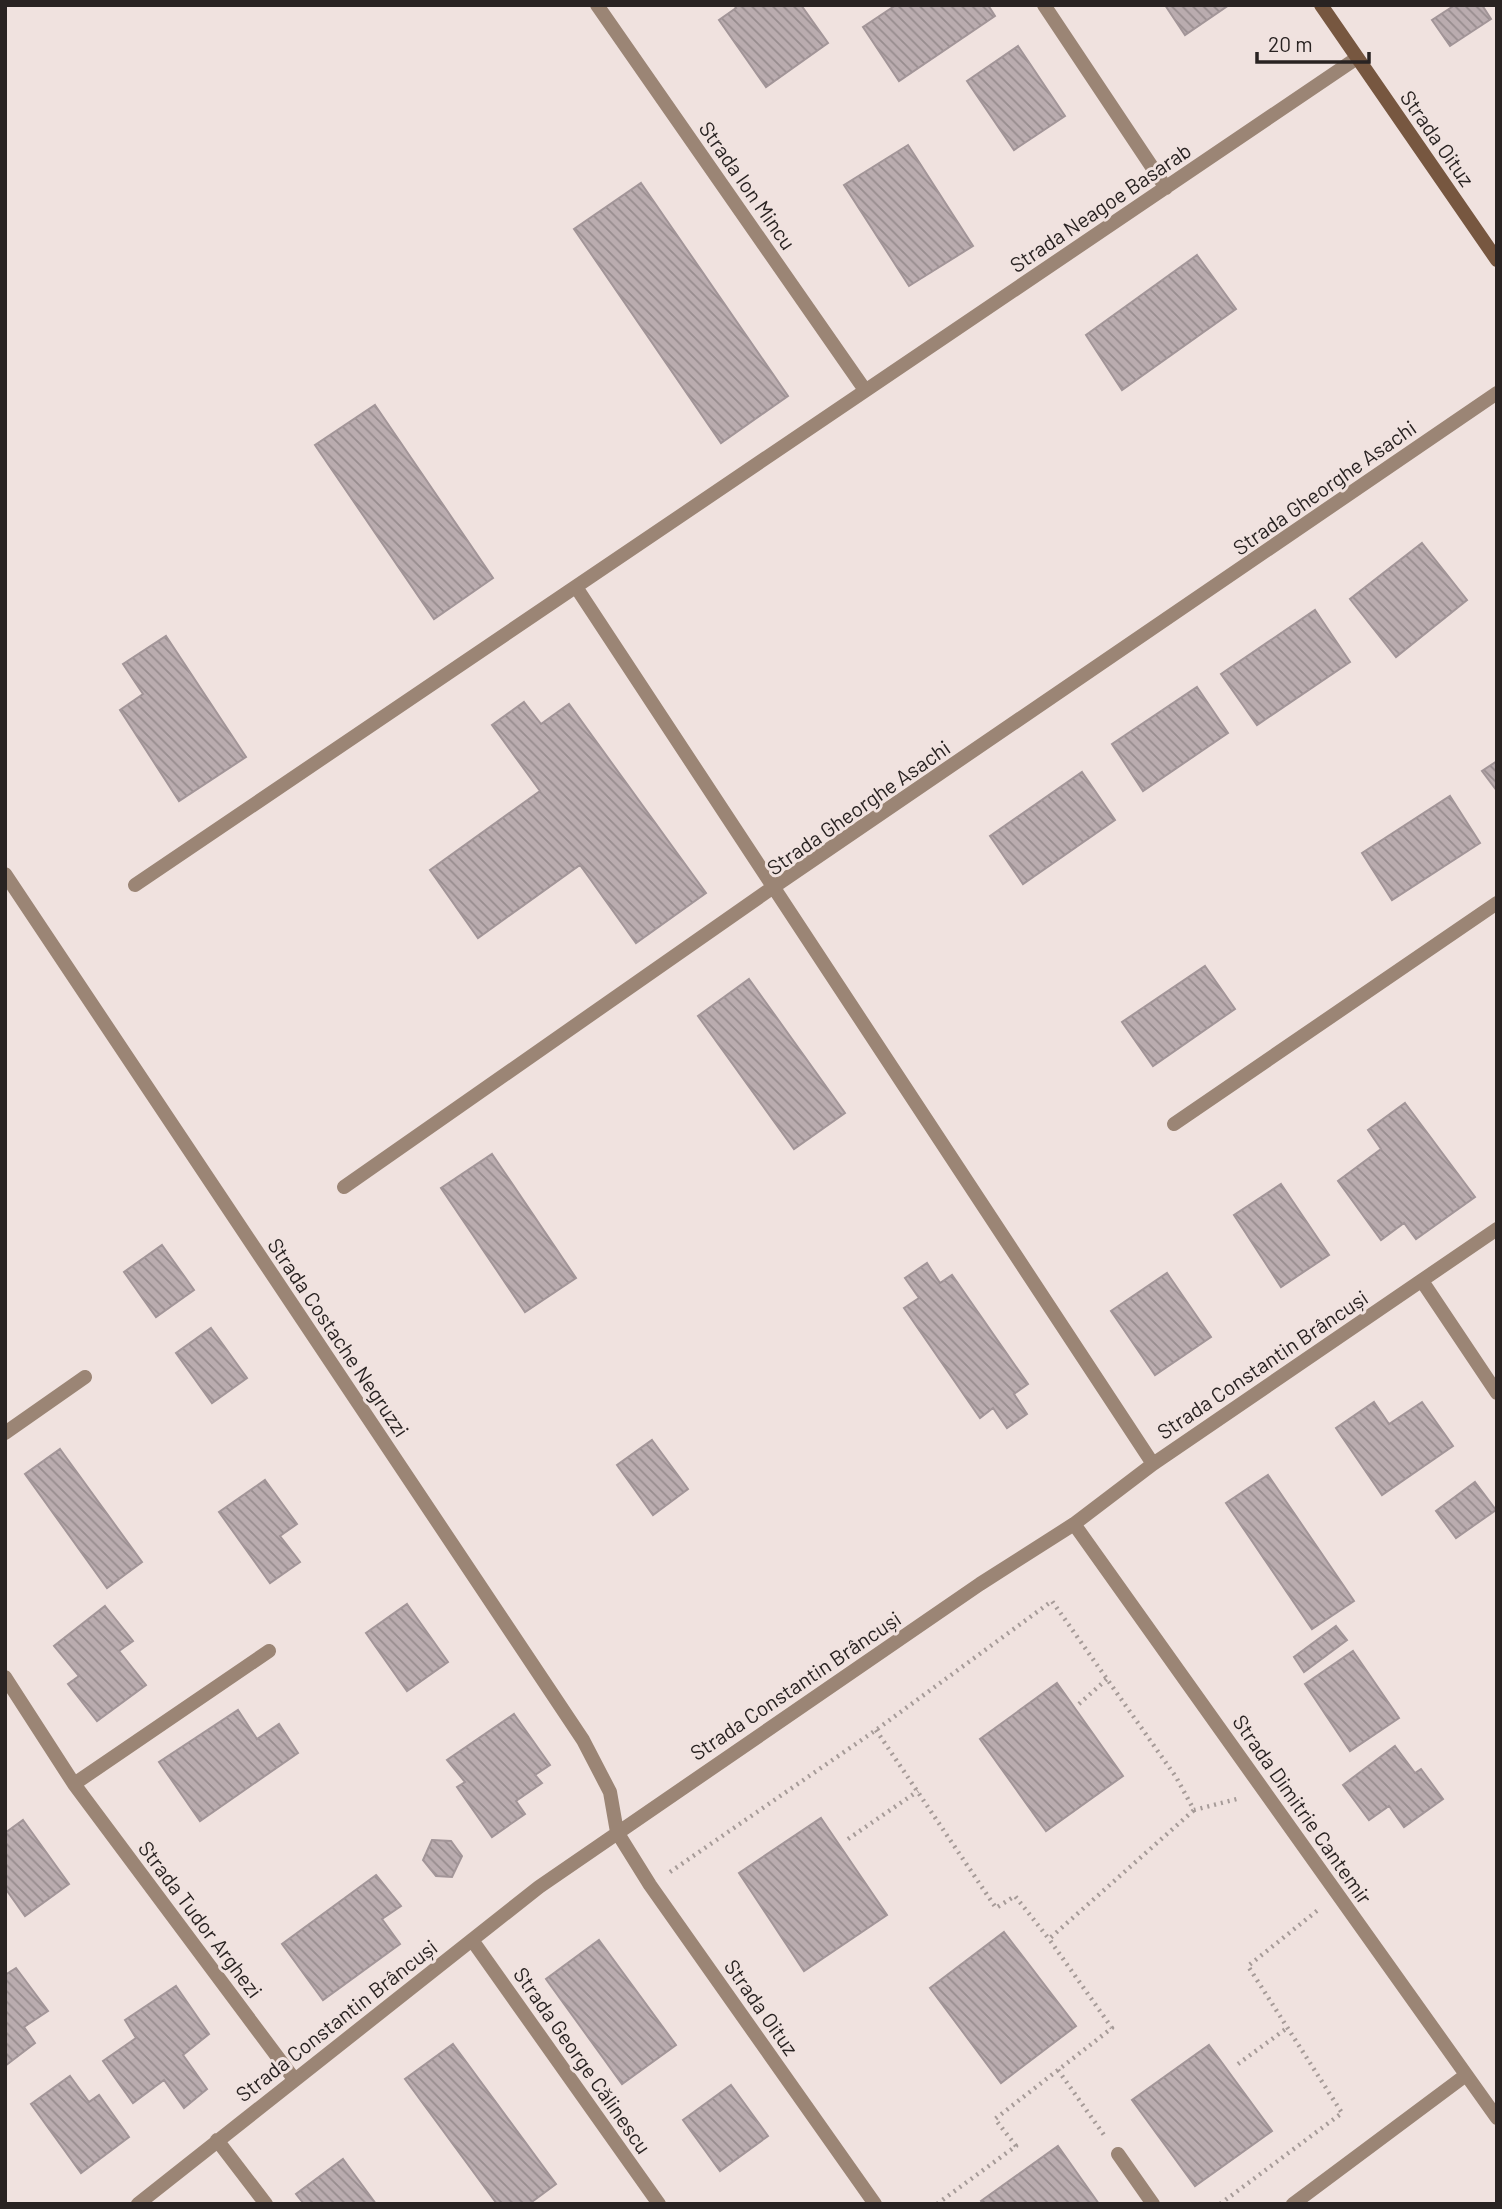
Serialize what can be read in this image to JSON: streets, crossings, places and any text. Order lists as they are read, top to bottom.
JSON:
{
  "streets": {
    "main road": ["Strada Oituz"],
    "street": [
      "Strada Ion Mincu",
      "Strada Neagoe Basarab",
      "Strada Gheorghe Asachi",
      "Strada Costache Negruzzi",
      "Strada Constantin Brâncuși",
      "Strada Dimitrie Cantemir",
      "Strada Tudor Arghezi",
      "Strada George Călinescu"
    ]
  },
  "crossings": [
    ["Strada Oituz", "Strada Neagoe Basarab"],
    ["Strada Oituz", "Strada Costache Negruzzi"],
    ["Strada Oituz", "Strada Constantin Brâncuși"],
    ["Strada Ion Mincu", "Strada Neagoe Basarab"],
    ["Strada Gheorghe Asachi", "Strada Constantin Brâncuși"],
    ["Strada Costache Negruzzi", "Strada Constantin Brâncuși"],
    ["Strada Constantin Brâncuși", "Strada Dimitrie Cantemir"],
    ["Strada Constantin Brâncuși", "Strada Tudor Arghezi"],
    ["Strada Constantin Brâncuși", "Strada George Călinescu"]
  ],
  "scale_bar": "20 m"
}
